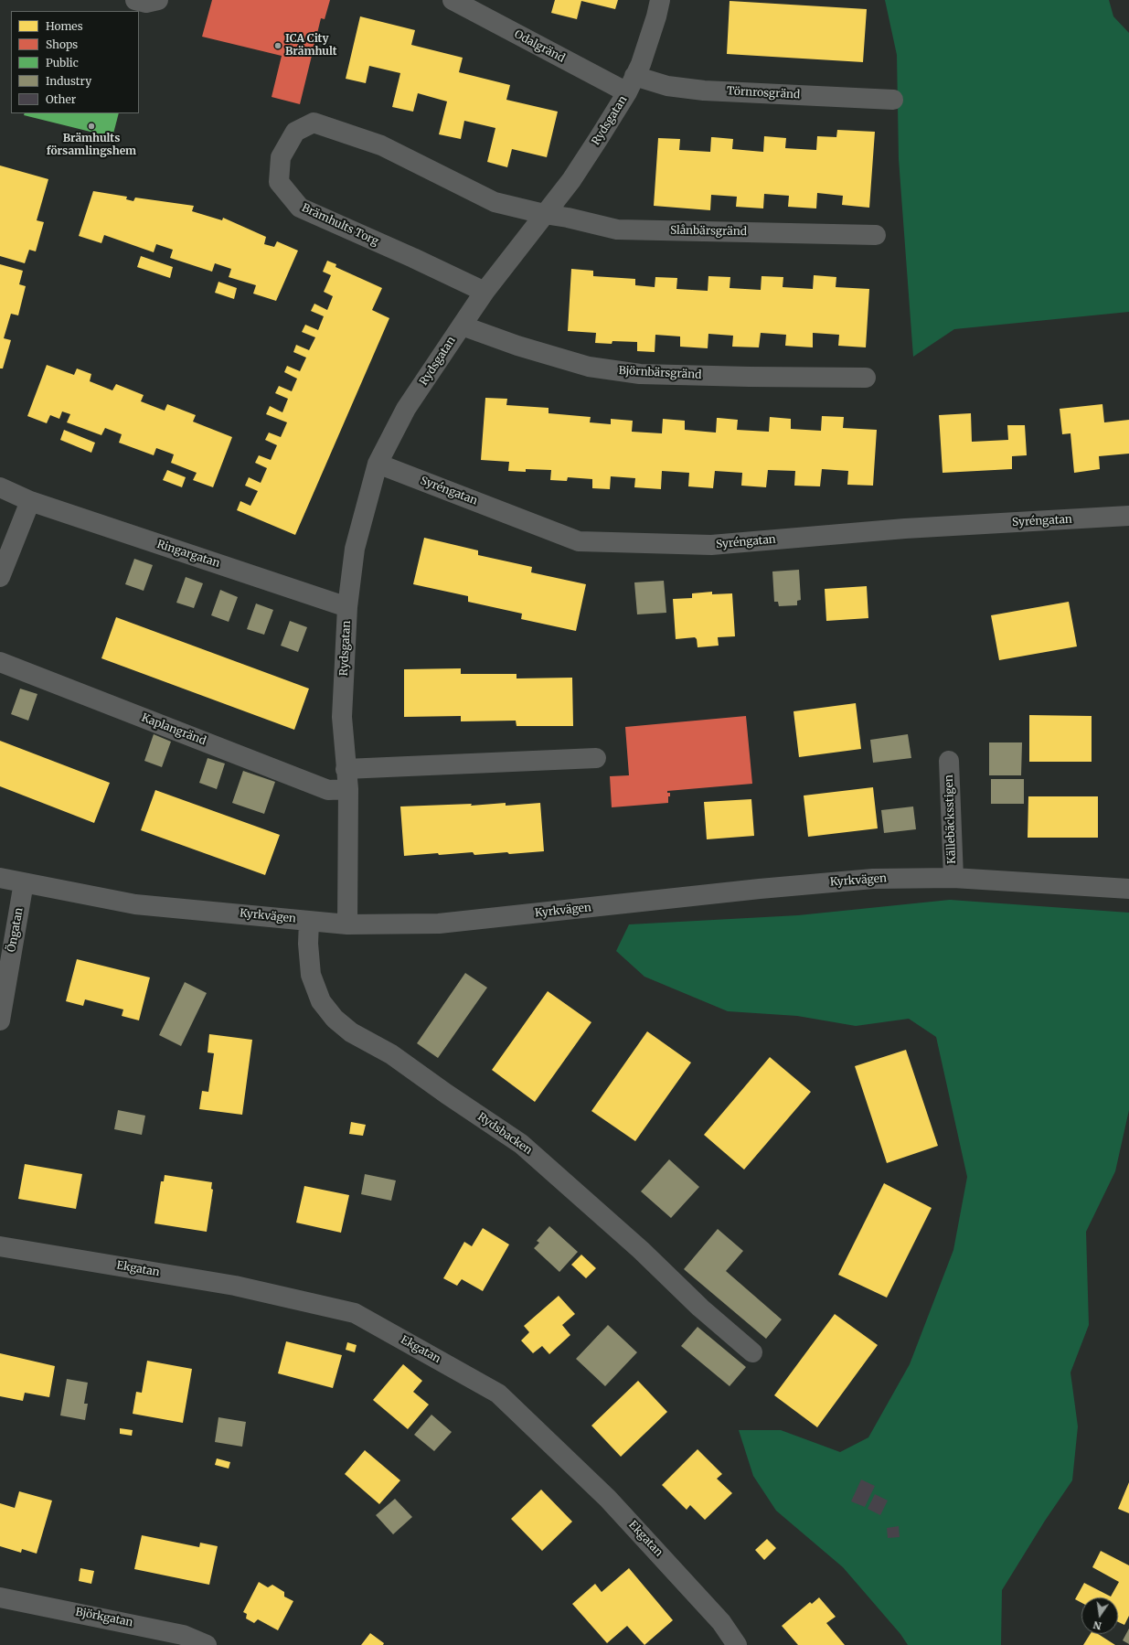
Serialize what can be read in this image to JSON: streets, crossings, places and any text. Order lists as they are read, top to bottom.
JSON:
{
  "streets": {
    "street": [
      "Odalgränd",
      "Törnrosgränd",
      "Rydsgatan",
      "Brämhults Torg",
      "Slånbärsgränd",
      "Björnbärsgränd",
      "Syréngatan",
      "Ringargatan",
      "Kaplangränd",
      "Källebäcksstigen",
      "Kyrkvägen",
      "Öngatan",
      "Rydsbacken",
      "Ekgatan",
      "Björkgatan"
    ]
  },
  "crossings": [
    ["Odalgränd", "Törnrosgränd"],
    ["Odalgränd", "Rydsgatan"],
    ["Törnrosgränd", "Rydsgatan"],
    ["Rydsgatan", "Brämhults Torg"],
    ["Rydsgatan", "Slånbärsgränd"],
    ["Rydsgatan", "Björnbärsgränd"],
    ["Rydsgatan", "Syréngatan"],
    ["Rydsgatan", "Ringargatan"],
    ["Rydsgatan", "Kaplangränd"],
    ["Rydsgatan", "Kyrkvägen"],
    ["Brämhults Torg", "Slånbärsgränd"],
    ["Källebäcksstigen", "Kyrkvägen"],
    ["Kyrkvägen", "Öngatan"],
    ["Kyrkvägen", "Rydsbacken"]
  ],
  "places": ["ICA City Brämhult", "Brämhults församlingshem"],
  "legend": [
    "Homes",
    "Shops",
    "Public",
    "Industry",
    "Other"
  ],
  "north": "bottom"
}
